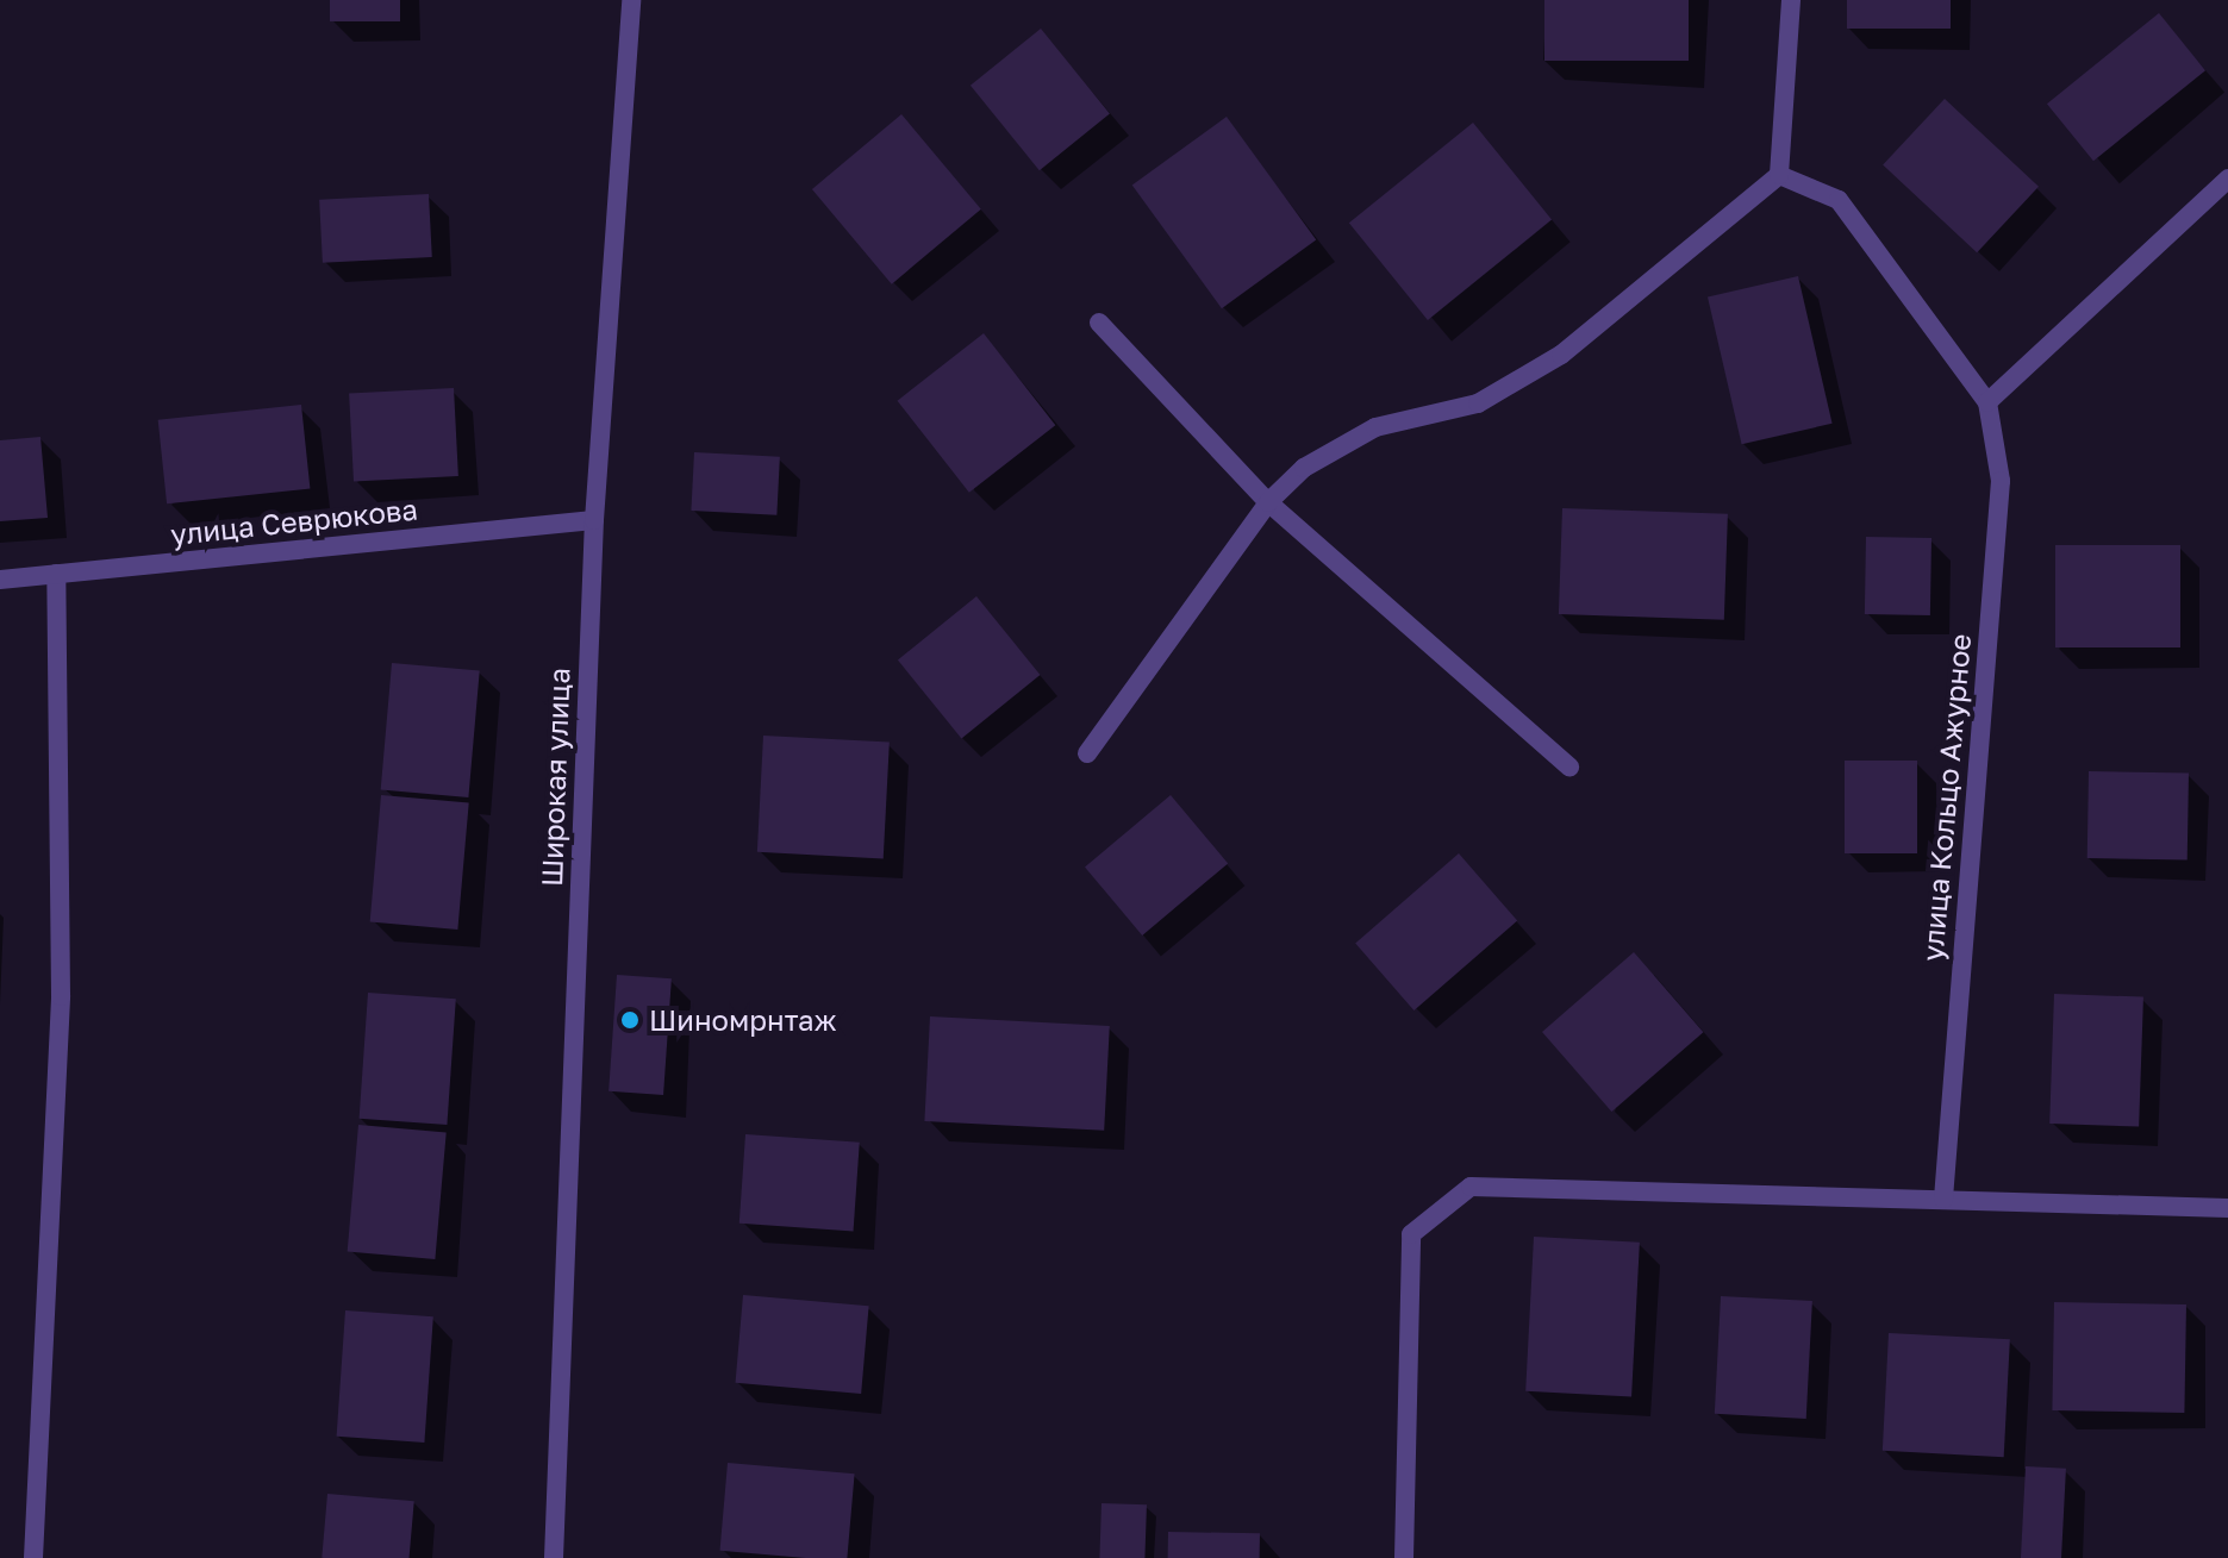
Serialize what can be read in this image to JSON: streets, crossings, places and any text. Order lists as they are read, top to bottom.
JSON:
{
  "streets": {
    "street": ["улица Севрюкова", "Широкая улица", "улица Кольцо Ажурное"]
  },
  "crossings": [
    ["улица Севрюкова", "Широкая улица"]
  ],
  "places": ["Шиномрнтаж"]
}
